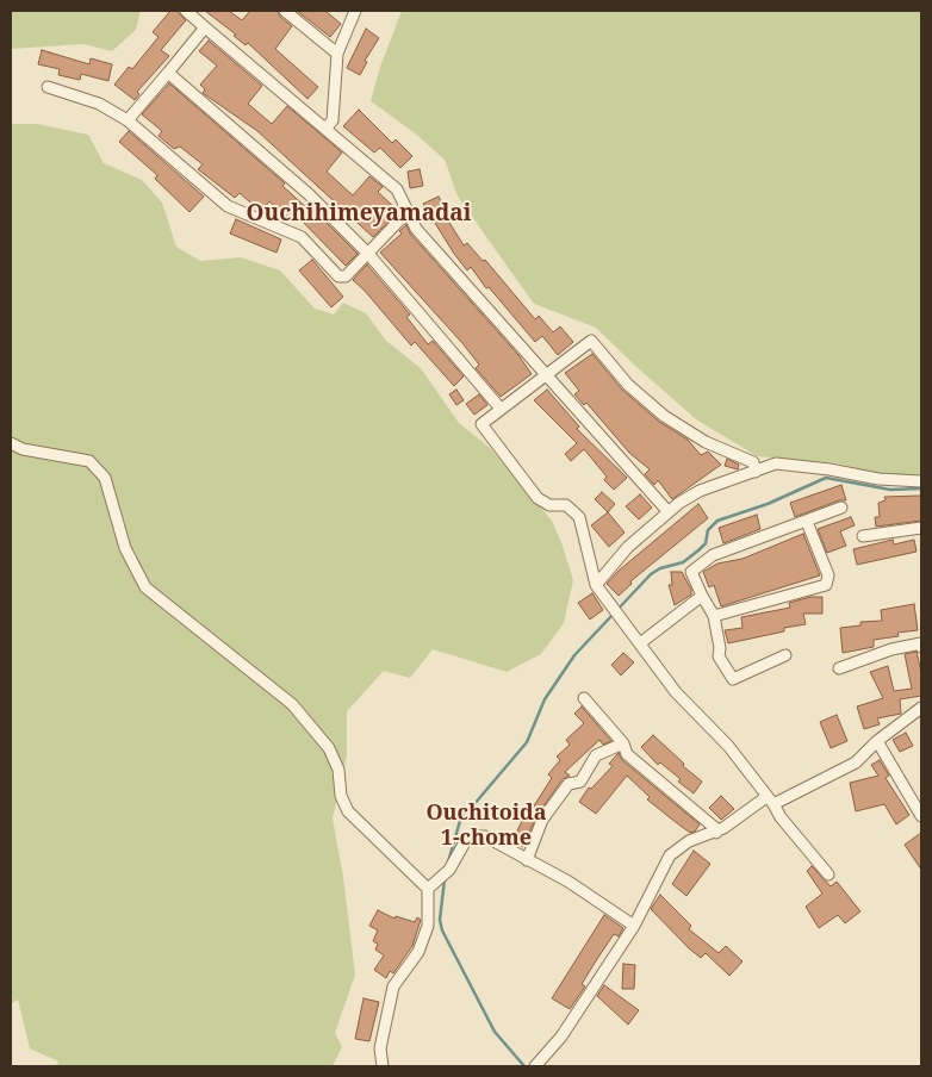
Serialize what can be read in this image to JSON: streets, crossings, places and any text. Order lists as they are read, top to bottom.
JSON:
{
  "districts": ["Ouchihimeyamadai", "Ouchitoida 1-chome"]
}
